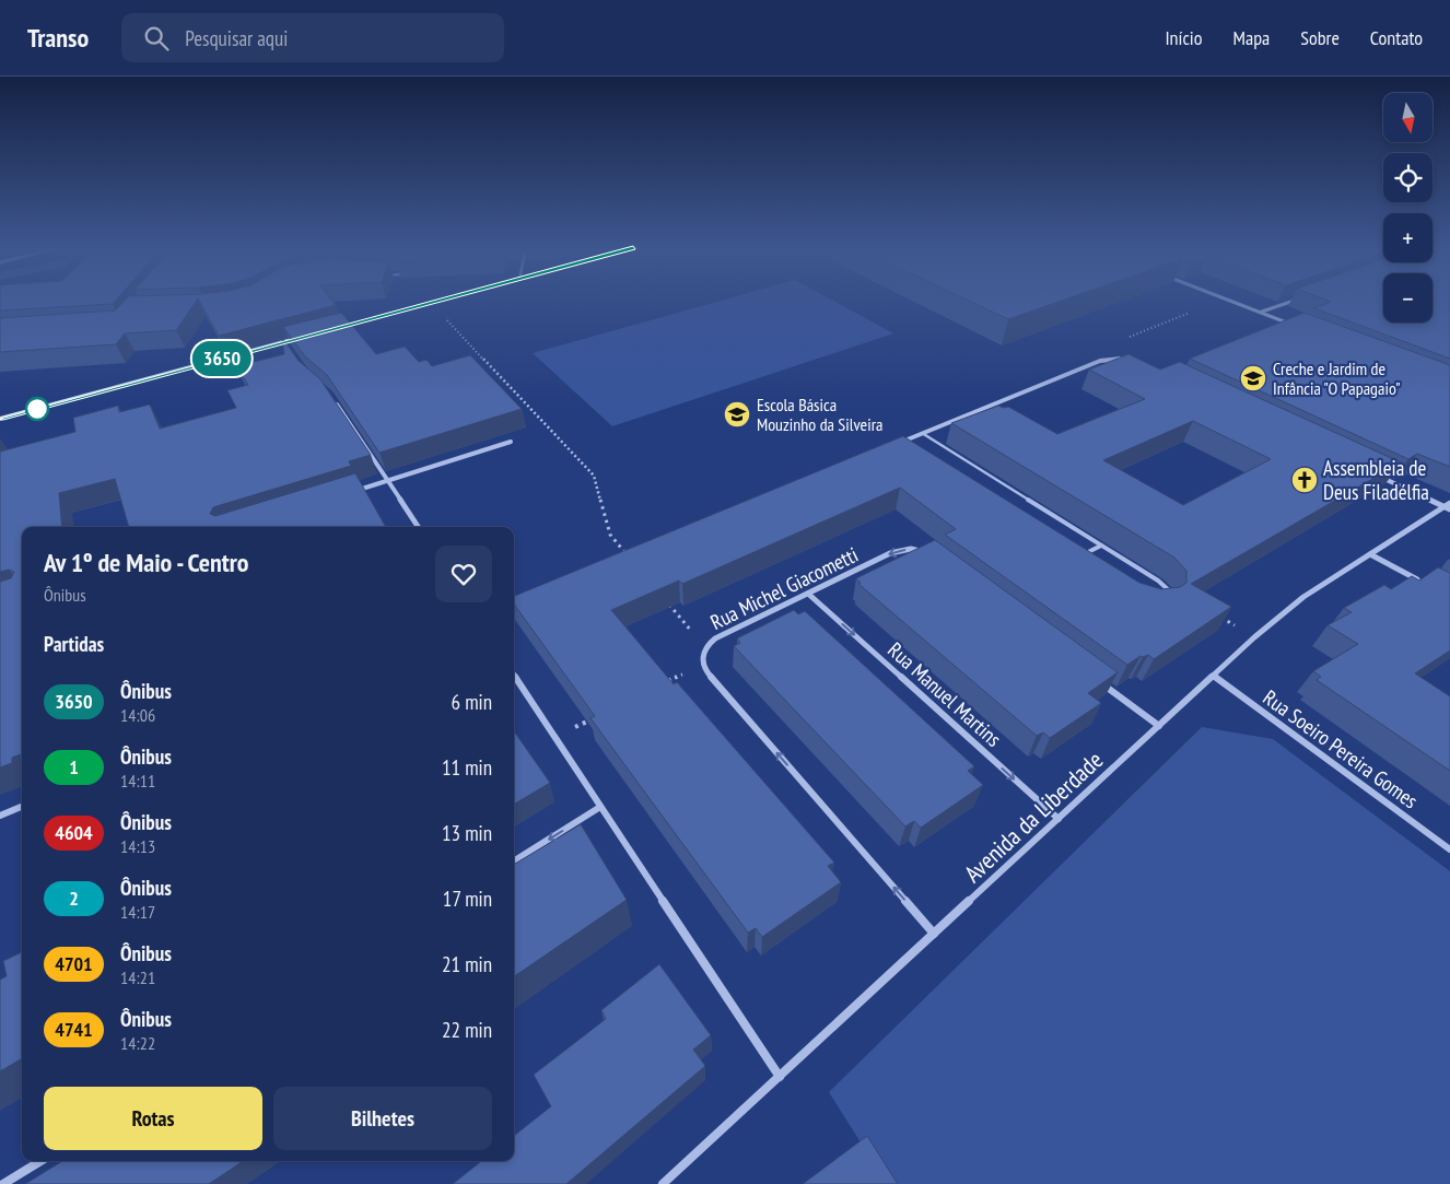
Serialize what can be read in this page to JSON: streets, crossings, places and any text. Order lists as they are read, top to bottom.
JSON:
{
  "streets": {
    "street": [
      "Rua Michel Giacometti",
      "Rua Manuel Martins",
      "Rua Soeiro Pereira Gomes",
      "Avenida da Liberdade"
    ]
  },
  "crossings": [
    ["Rua Michel Giacometti", "Rua Manuel Martins"],
    ["Rua Manuel Martins", "Avenida da Liberdade"],
    ["Rua Soeiro Pereira Gomes", "Avenida da Liberdade"]
  ],
  "one_way": ["Rua Michel Giacometti", "Rua Manuel Martins"],
  "places": {
    "school or university": ["Creche e Jardim de Infância \"O Papagaio\"", "Escola Básica Mouzinho da Silveira"],
    "church": ["Assembleia de Deus Filadélfia"]
  },
  "lines": ["bus line 3650"],
  "north": "bottom",
  "page": {
    "header": "Transo",
    "search": "Pesquisar aqui",
    "nav": [
      "Início",
      "Mapa",
      "Sobre",
      "Contato"
    ],
    "on_map": "3650",
    "map_buttons": ["+", "−"],
    "heading": [
      ["Av 1º de Maio - Centro", "Ônibus"],
      "Partidas"
    ],
    "list": [
      {
        "mark": "3650",
        "name": "Ônibus",
        "note": "14:06",
        "value": "6 min"
      },
      {
        "mark": "1",
        "name": "Ônibus",
        "note": "14:11",
        "value": "11 min"
      },
      {
        "mark": "4604",
        "name": "Ônibus",
        "note": "14:13",
        "value": "13 min"
      },
      {
        "mark": "2",
        "name": "Ônibus",
        "note": "14:17",
        "value": "17 min"
      },
      {
        "mark": "4701",
        "name": "Ônibus",
        "note": "14:21",
        "value": "21 min"
      },
      {
        "mark": "4741",
        "name": "Ônibus",
        "note": "14:22",
        "value": "22 min"
      }
    ],
    "buttons": ["Rotas", "Bilhetes"]
  }
}
